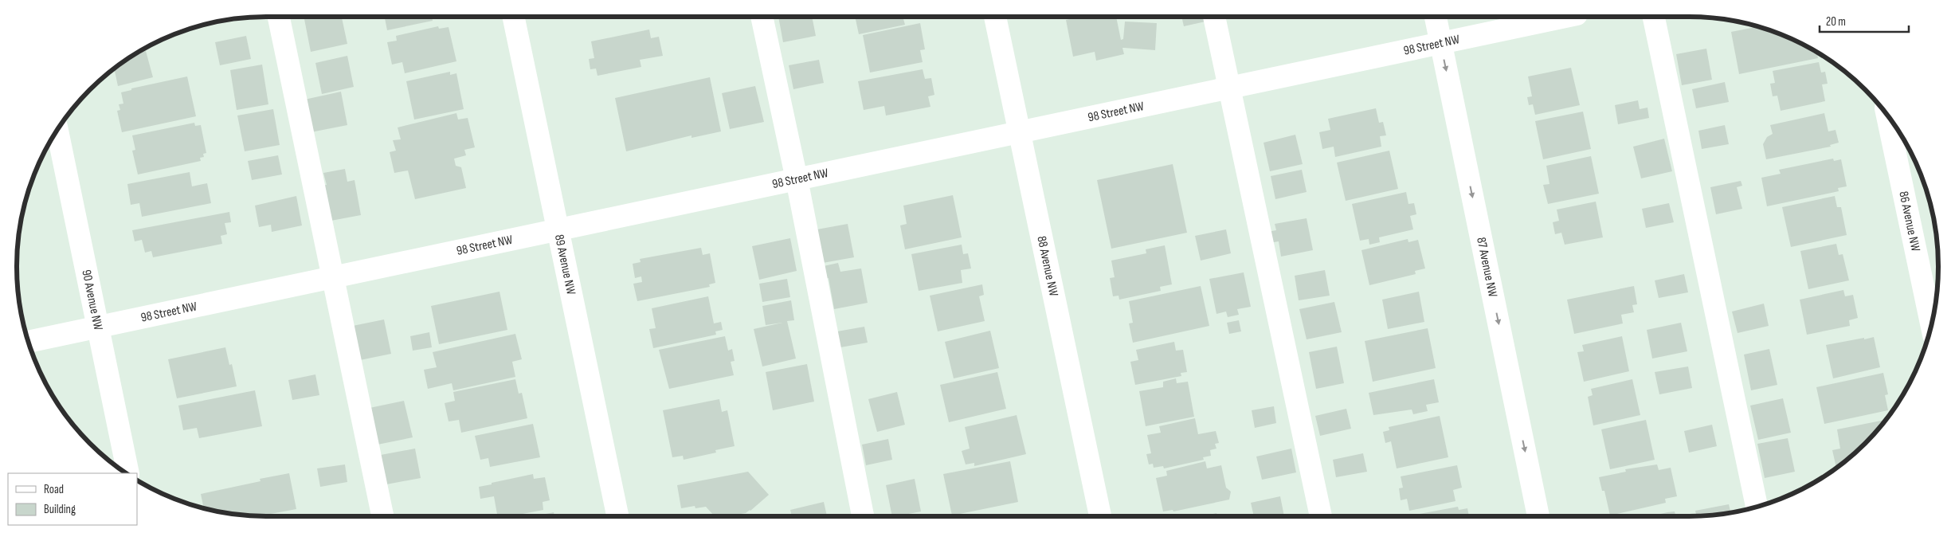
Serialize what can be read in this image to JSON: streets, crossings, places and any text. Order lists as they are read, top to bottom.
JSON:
{
  "streets": {
    "street": [
      "98 Street NW",
      "86 Avenue NW",
      "89 Avenue NW",
      "88 Avenue NW",
      "87 Avenue NW",
      "90 Avenue NW"
    ]
  },
  "crossings": [
    ["98 Street NW", "89 Avenue NW"],
    ["98 Street NW", "88 Avenue NW"],
    ["98 Street NW", "87 Avenue NW"],
    ["98 Street NW", "90 Avenue NW"]
  ],
  "one_way": ["87 Avenue NW"],
  "legend": ["Road", "Building"],
  "scale_bar": "20 m"
}
